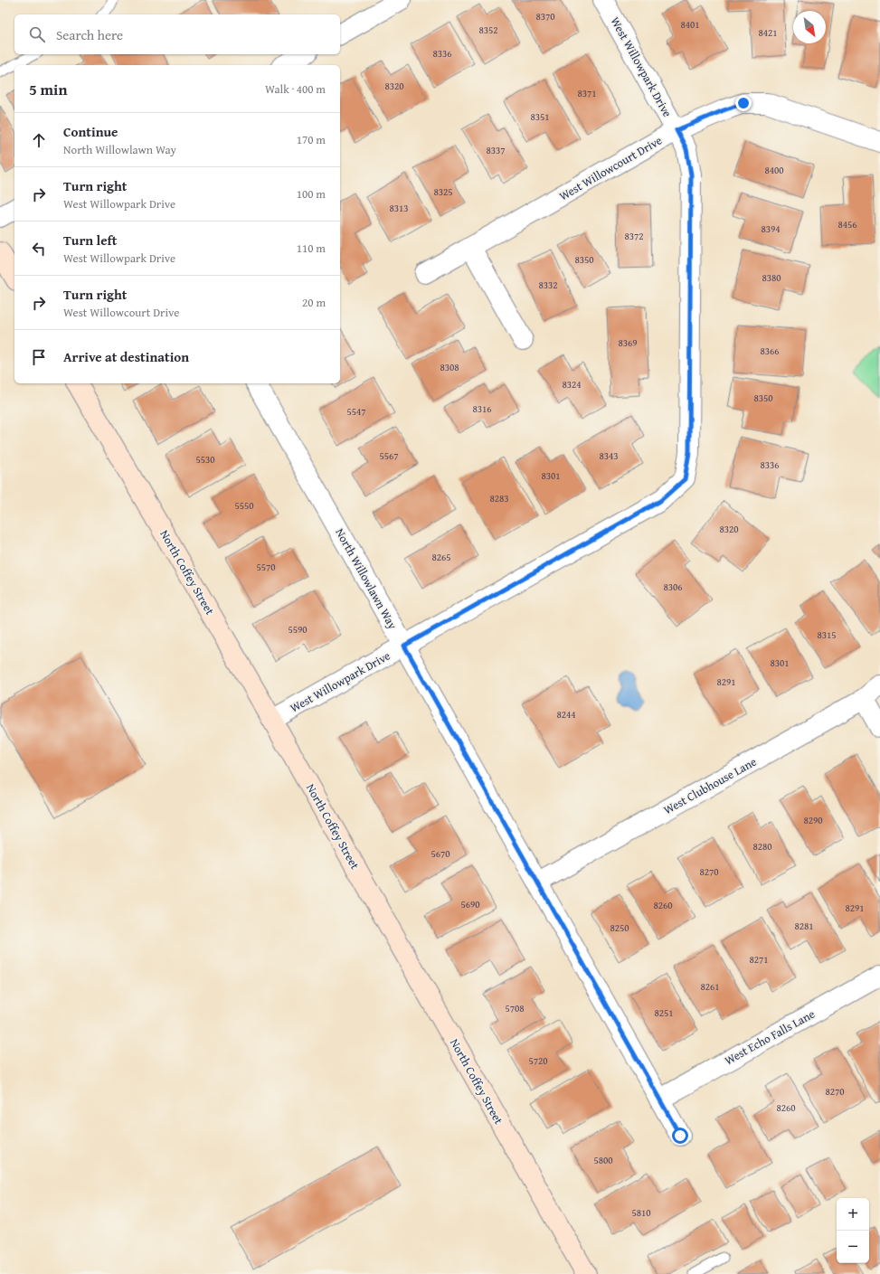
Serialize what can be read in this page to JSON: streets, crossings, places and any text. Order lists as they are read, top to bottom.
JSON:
{
  "streets": {
    "street": [
      "West Willowpark Drive",
      "West Willowcourt Drive",
      "North Coffey Street",
      "North Willowlawn Way",
      "West Clubhouse Lane",
      "West Echo Falls Lane"
    ]
  },
  "crossings": [
    ["West Willowpark Drive", "West Willowcourt Drive"],
    ["West Willowpark Drive", "North Coffey Street"],
    ["West Willowpark Drive", "North Willowlawn Way"],
    ["North Willowlawn Way", "West Clubhouse Lane"],
    ["North Willowlawn Way", "West Echo Falls Lane"]
  ],
  "house_numbers": [
    "8370",
    "8401",
    "8352",
    "8421",
    "8336",
    "8320",
    "8371",
    "8351",
    "8337",
    "8400",
    "8325",
    "8313",
    "8456",
    "8394",
    "8372",
    "8350",
    "8380",
    "8332",
    "8369",
    "8366",
    "8308",
    "8324",
    "8350",
    "8316",
    "5547",
    "5567",
    "8343",
    "5530",
    "8336",
    "8301",
    "8283",
    "5550",
    "8320",
    "8265",
    "5570",
    "8306",
    "5590",
    "8315",
    "8301",
    "8291",
    "8244",
    "8290",
    "8280",
    "5670",
    "8270",
    "5690",
    "8260",
    "8291",
    "8281",
    "8250",
    "8271",
    "8261",
    "5708",
    "8251",
    "5720",
    "8270",
    "8260",
    "5800",
    "5810"
  ],
  "north": "bottom right",
  "page": {
    "search": "Search here",
    "heading": ["5 min", "Walk · 400 m"],
    "list": [
      ["Continue", "North Willowlawn Way", "170 m"],
      ["Turn right", "West Willowpark Drive", "100 m"],
      ["Turn left", "West Willowpark Drive", "110 m"],
      ["Turn right", "West Willowcourt Drive", "20 m"],
      "Arrive at destination"
    ],
    "map_buttons": ["+", "−"]
  }
}
